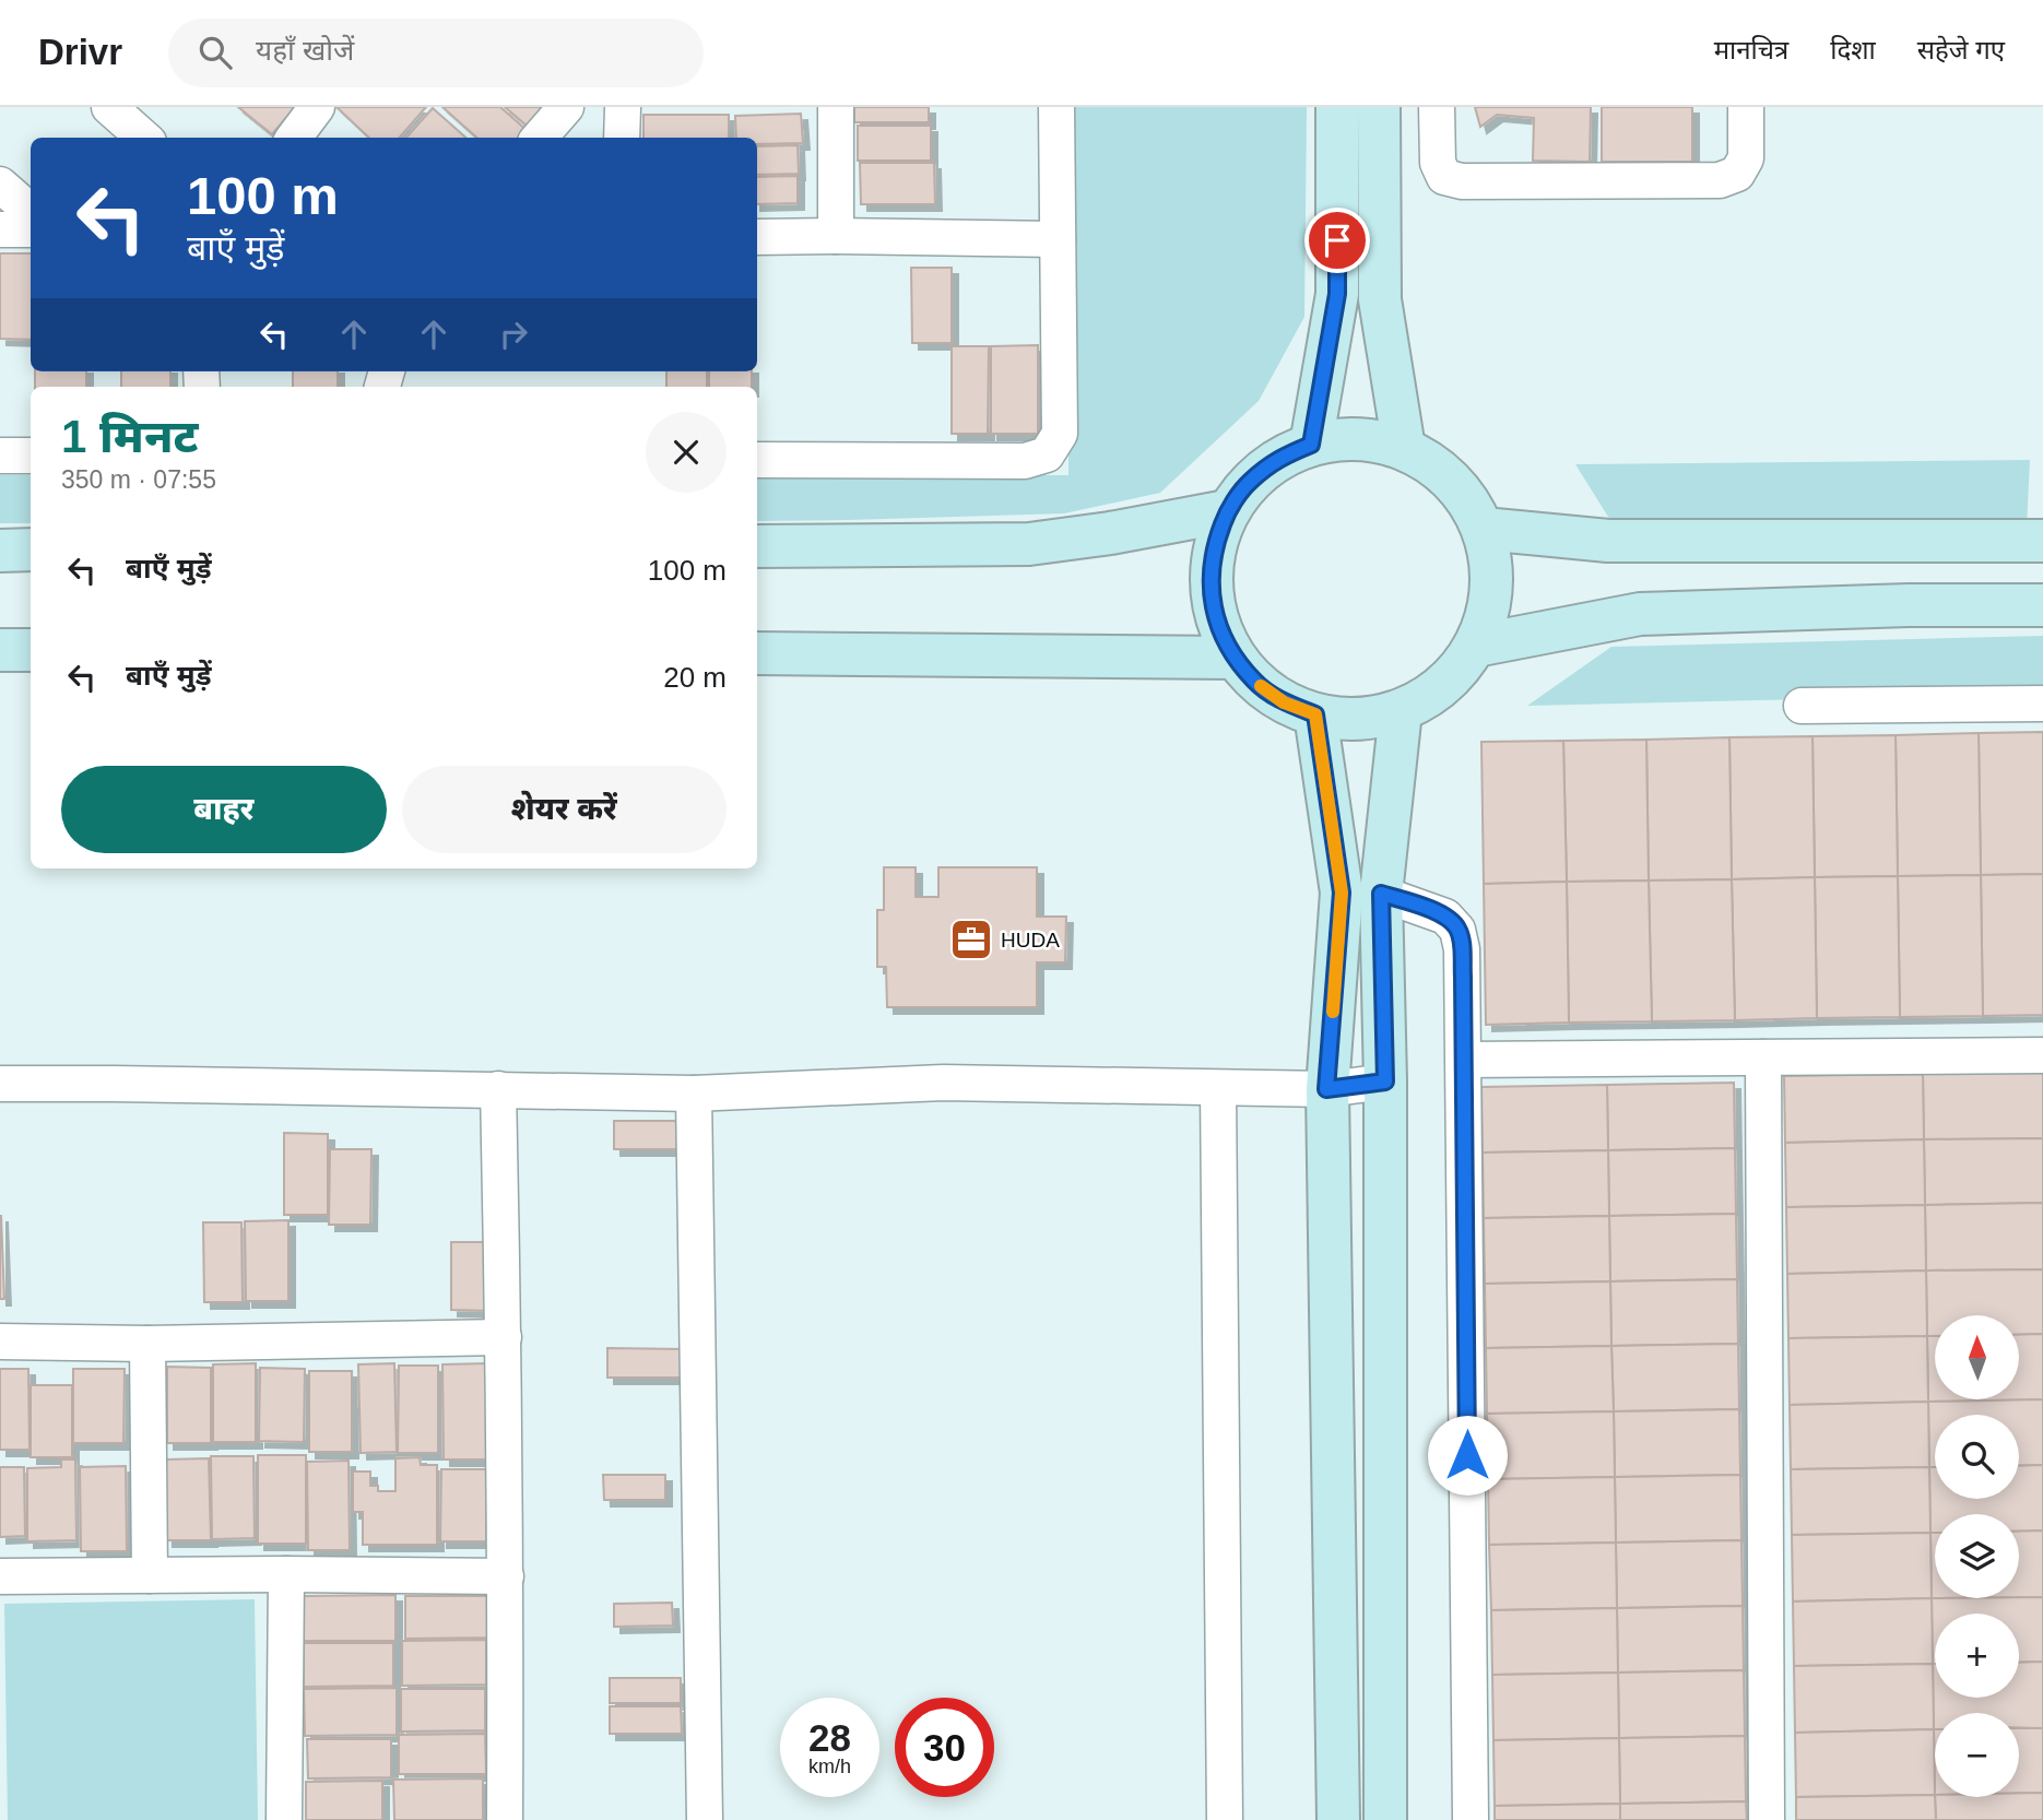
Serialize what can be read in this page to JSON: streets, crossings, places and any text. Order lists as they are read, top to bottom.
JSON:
{
  "places": {
    "office": ["HUDA"]
  },
  "north": "top",
  "page": {
    "header": "Drivr",
    "search": "यहाँ खोजें",
    "nav": ["मानचित्र", "दिशा", "सहेजे गए"],
    "turn": ["100 m", "बाएँ मुड़ें"],
    "heading": ["1 मिनट", "350 m · 07:55"],
    "list": [
      {
        "name": "बाएँ मुड़ें",
        "value": "100 m"
      },
      {
        "name": "बाएँ मुड़ें",
        "value": "20 m"
      }
    ],
    "buttons": ["बाहर", "शेयर करें"],
    "map_buttons": ["+", "−"],
    "speed": "28 km/h",
    "limit": "30"
  }
}
